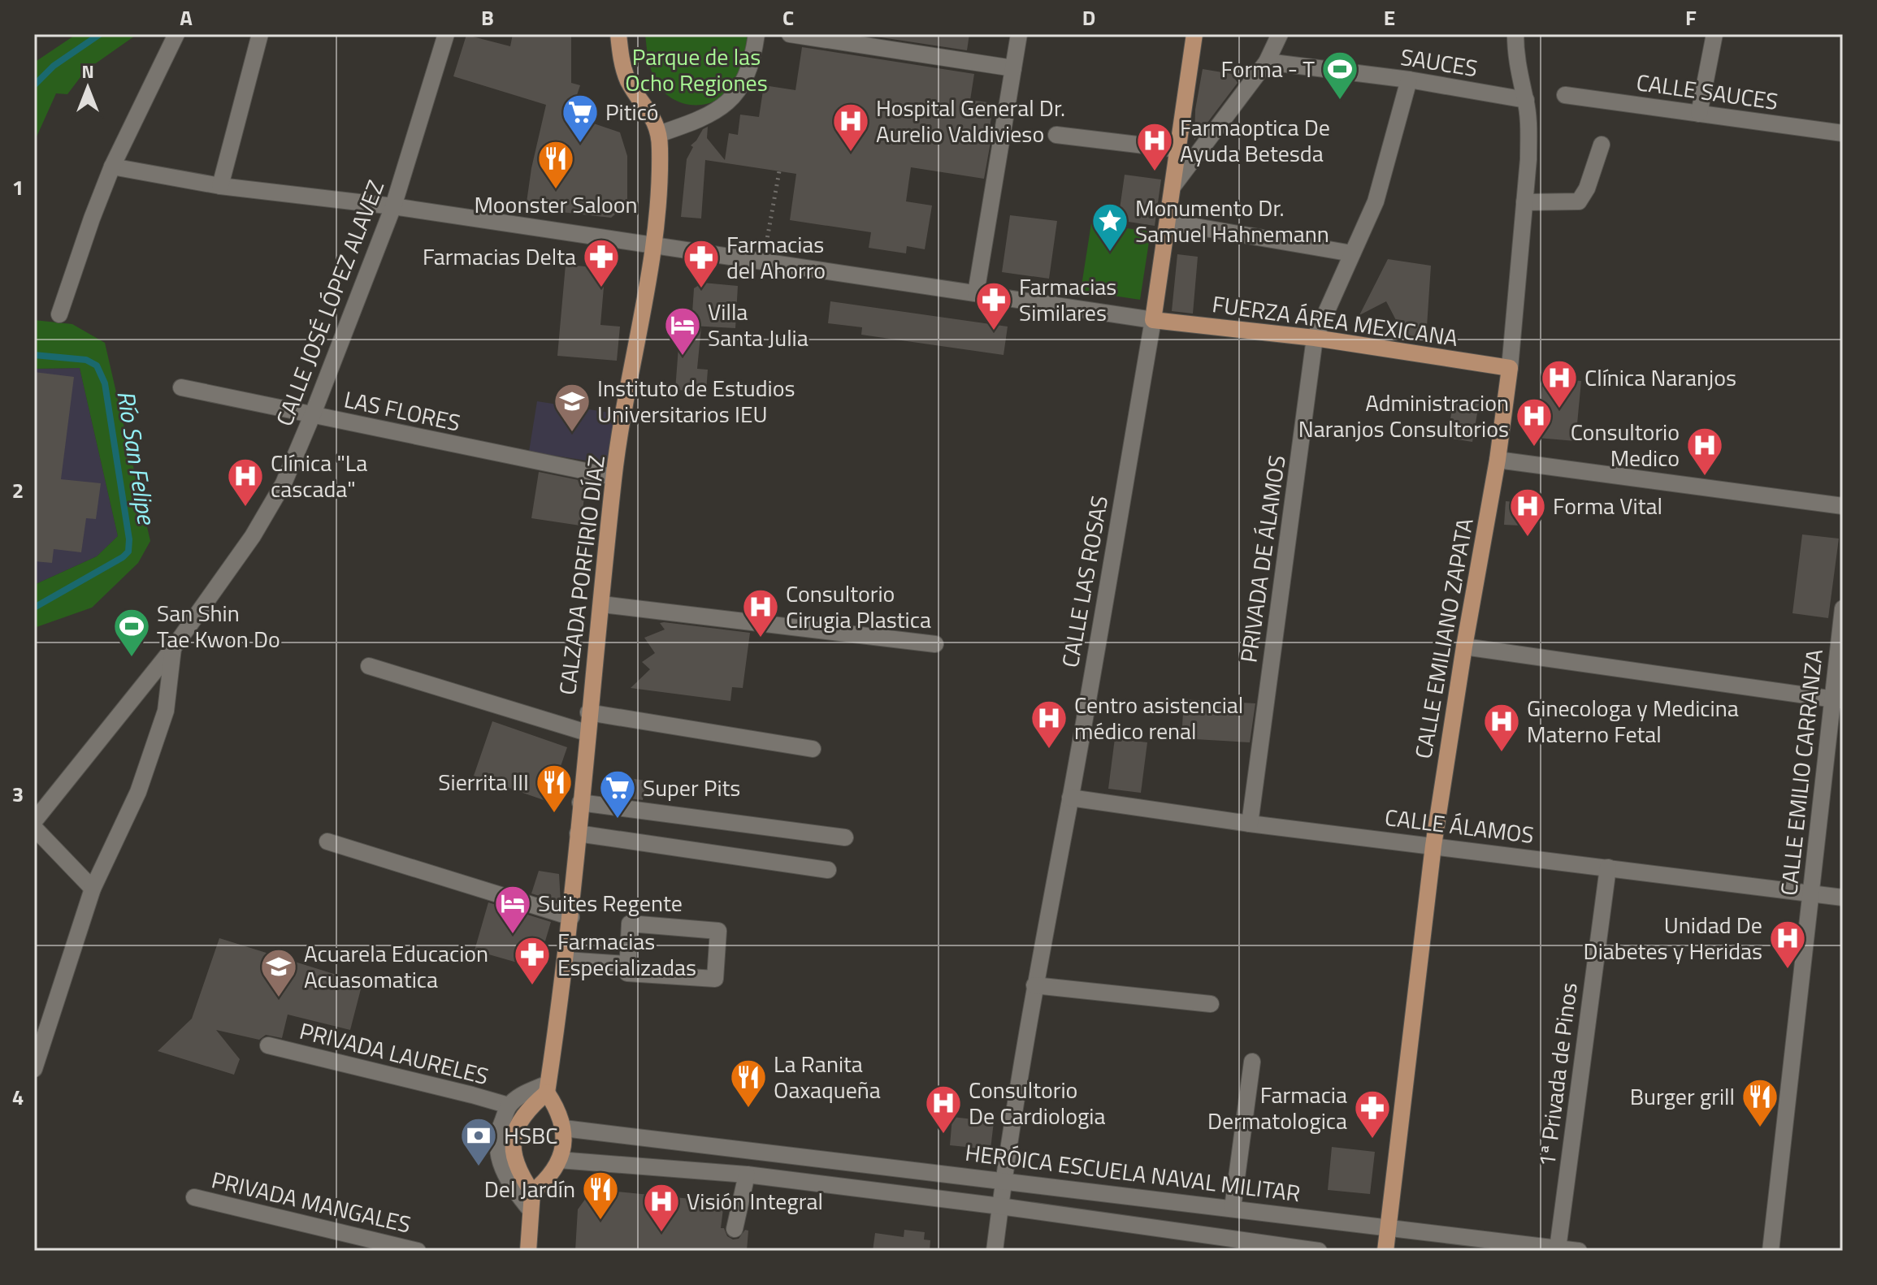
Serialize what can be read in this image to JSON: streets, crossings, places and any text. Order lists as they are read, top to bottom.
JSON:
{
  "streets": {
    "main road": [
      "FUERZA ÁREA MEXICANA",
      "CALZADA PORFIRIO DÍAZ",
      "CALLE LAS ROSAS",
      "CALLE EMILIANO ZAPATA"
    ],
    "street": [
      "SAUCES",
      "CALLE SAUCES",
      "CALLE JOSÉ LÓPEZ ALAVEZ",
      "LAS FLORES",
      "PRIVADA DE ÁLAMOS",
      "CALLE EMILIO CARRANZA",
      "CALLE ÁLAMOS",
      "PRIVADA LAURELES",
      "1ª Privada de Pinos",
      "HERÓICA ESCUELA NAVAL MILITAR",
      "PRIVADA MANGALES"
    ]
  },
  "crossings": [
    ["SAUCES", "PRIVADA DE ÁLAMOS"],
    ["SAUCES", "CALLE EMILIANO ZAPATA"],
    ["CALLE JOSÉ LÓPEZ ALAVEZ", "LAS FLORES"],
    ["FUERZA ÁREA MEXICANA", "PRIVADA DE ÁLAMOS"],
    ["FUERZA ÁREA MEXICANA", "CALLE LAS ROSAS"],
    ["FUERZA ÁREA MEXICANA", "CALLE EMILIANO ZAPATA"],
    ["LAS FLORES", "CALZADA PORFIRIO DÍAZ"],
    ["PRIVADA DE ÁLAMOS", "CALLE ÁLAMOS"],
    ["CALLE LAS ROSAS", "CALLE ÁLAMOS"],
    ["CALLE LAS ROSAS", "HERÓICA ESCUELA NAVAL MILITAR"],
    ["CALLE EMILIANO ZAPATA", "CALLE ÁLAMOS"],
    ["CALLE EMILIANO ZAPATA", "HERÓICA ESCUELA NAVAL MILITAR"],
    ["CALLE EMILIO CARRANZA", "CALLE ÁLAMOS"],
    ["CALLE ÁLAMOS", "1ª Privada de Pinos"],
    ["1ª Privada de Pinos", "HERÓICA ESCUELA NAVAL MILITAR"]
  ],
  "water": ["Río San Felipe"],
  "parks": ["Parque de las Ocho Regiones"],
  "places": {
    "sports": ["Forma - T", "San Shin Tae Kwon Do"],
    "supermarket": ["Piticó", "Super Pits"],
    "hospital": [
      "Hospital General Dr. Aurelio Valdivieso",
      "Farmaoptica De Ayuda Betesda",
      "Clínica Naranjos",
      "Administracion Naranjos Consultorios",
      "Consultorio Medico",
      "Clínica \"La cascada\"",
      "Forma Vital",
      "Consultorio Cirugia Plastica",
      "Centro asistencial médico renal",
      "Ginecologa y Medicina Materno Fetal",
      "Unidad De Diabetes y Heridas",
      "Consultorio De Cardiologia",
      "Visión Integral"
    ],
    "restaurant": [
      "Moonster Saloon",
      "Sierrita III",
      "La Ranita Oaxaqueña",
      "Burger grill",
      "Del Jardín"
    ],
    "place": ["Monumento Dr. Samuel Hahnemann"],
    "pharmacy": [
      "Farmacias Delta",
      "Farmacias del Ahorro",
      "Farmacias Similares",
      "Farmacias Especializadas",
      "Farmacia Dermatologica"
    ],
    "hotel": ["Villa Santa Julia", "Suites Regente"],
    "school or university": ["Instituto de Estudios Universitarios IEU", "Acuarela Educacion Acuasomatica"],
    "bank": ["HSBC"]
  },
  "north": "top",
  "grid": {
    "columns": [
      "A",
      "B",
      "C",
      "D",
      "E",
      "F"
    ],
    "rows": [
      "1",
      "2",
      "3",
      "4"
    ]
  }
}
